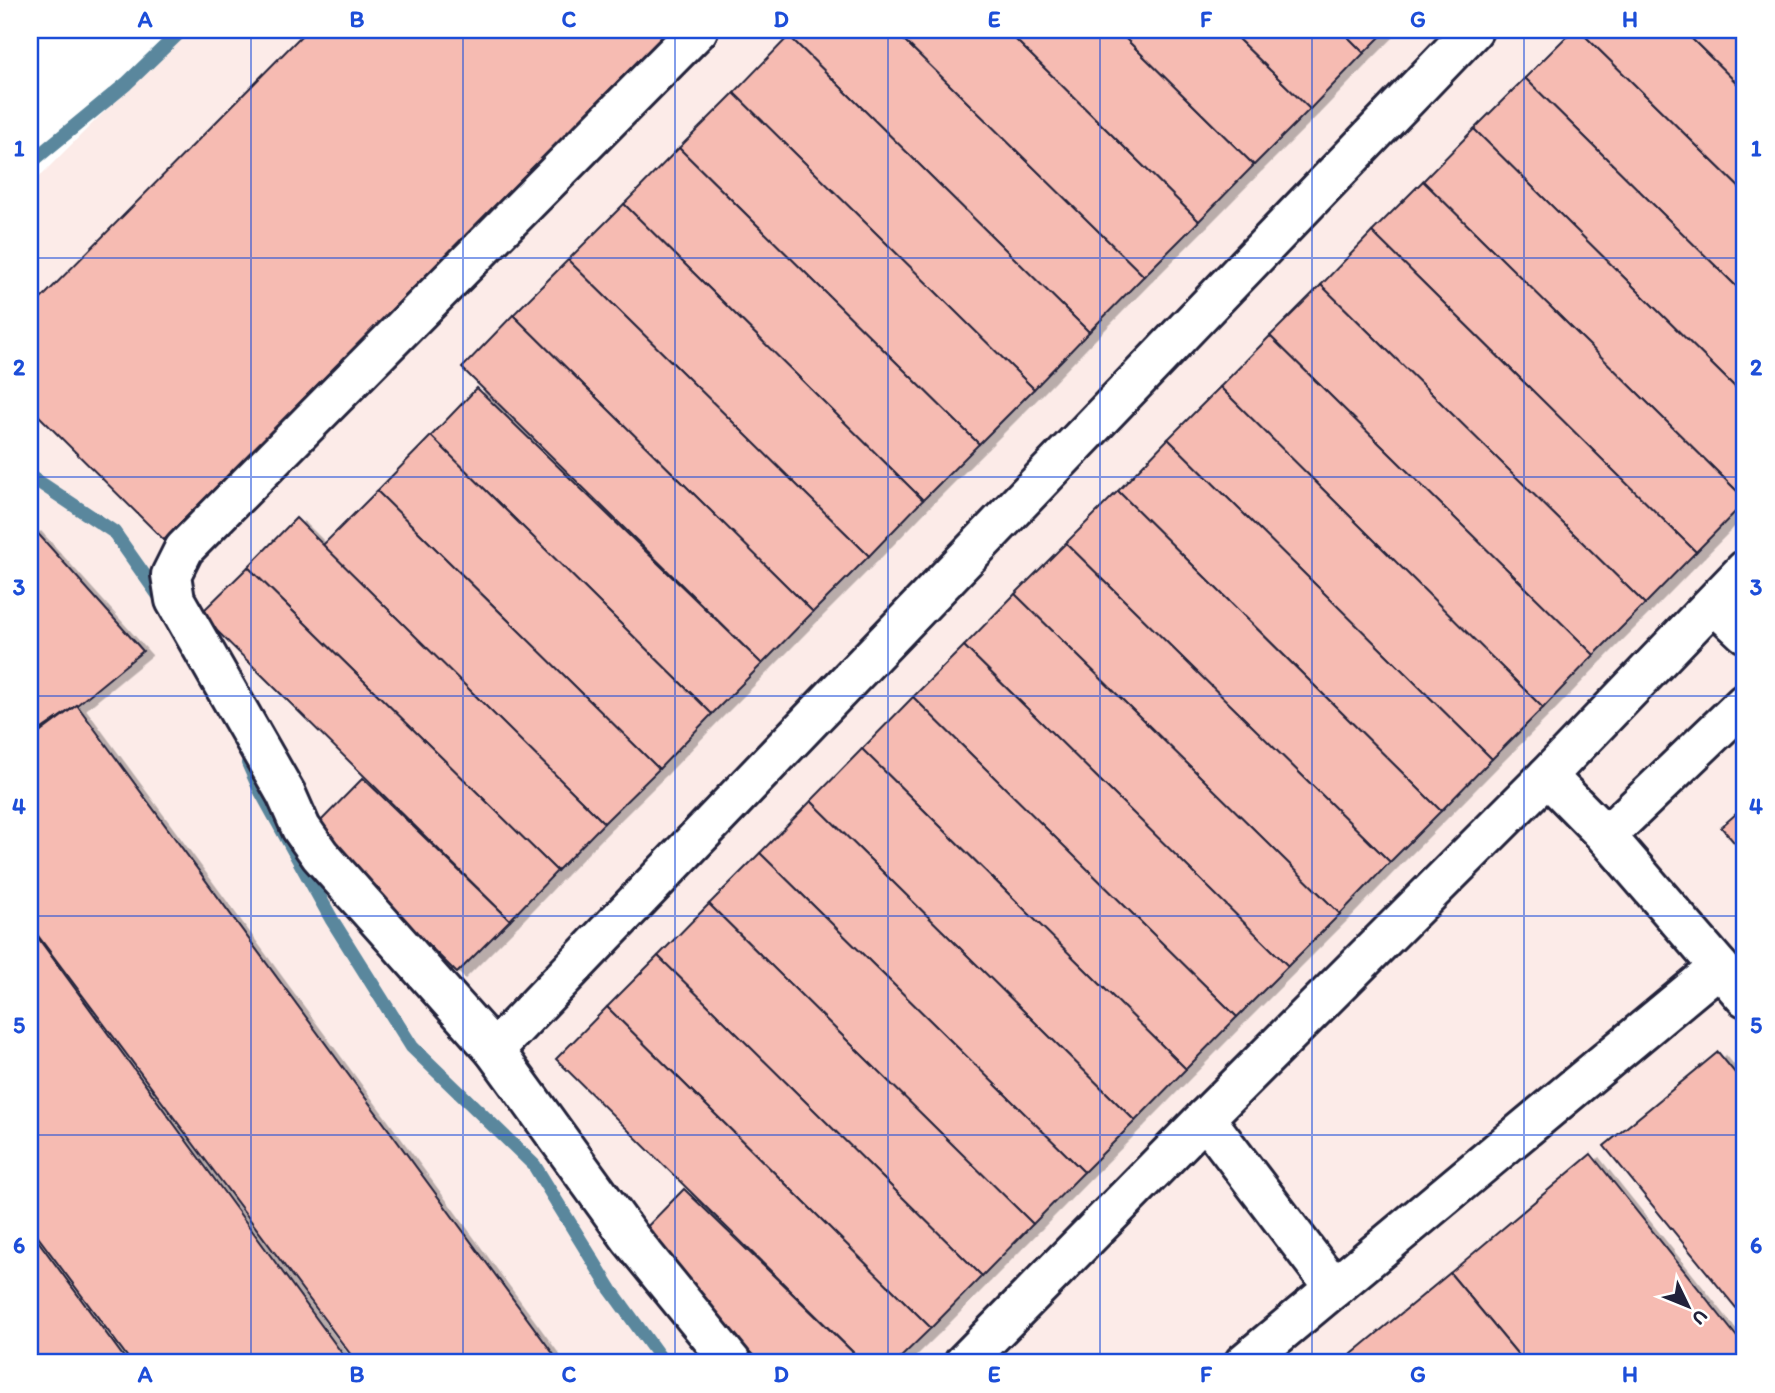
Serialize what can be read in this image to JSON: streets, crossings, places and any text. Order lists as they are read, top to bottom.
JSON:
{
  "north": "bottom right",
  "grid": {
    "columns": [
      "A",
      "B",
      "C",
      "D",
      "E",
      "F",
      "G",
      "H"
    ],
    "rows": [
      "1",
      "2",
      "3",
      "4",
      "5",
      "6"
    ]
  }
}
